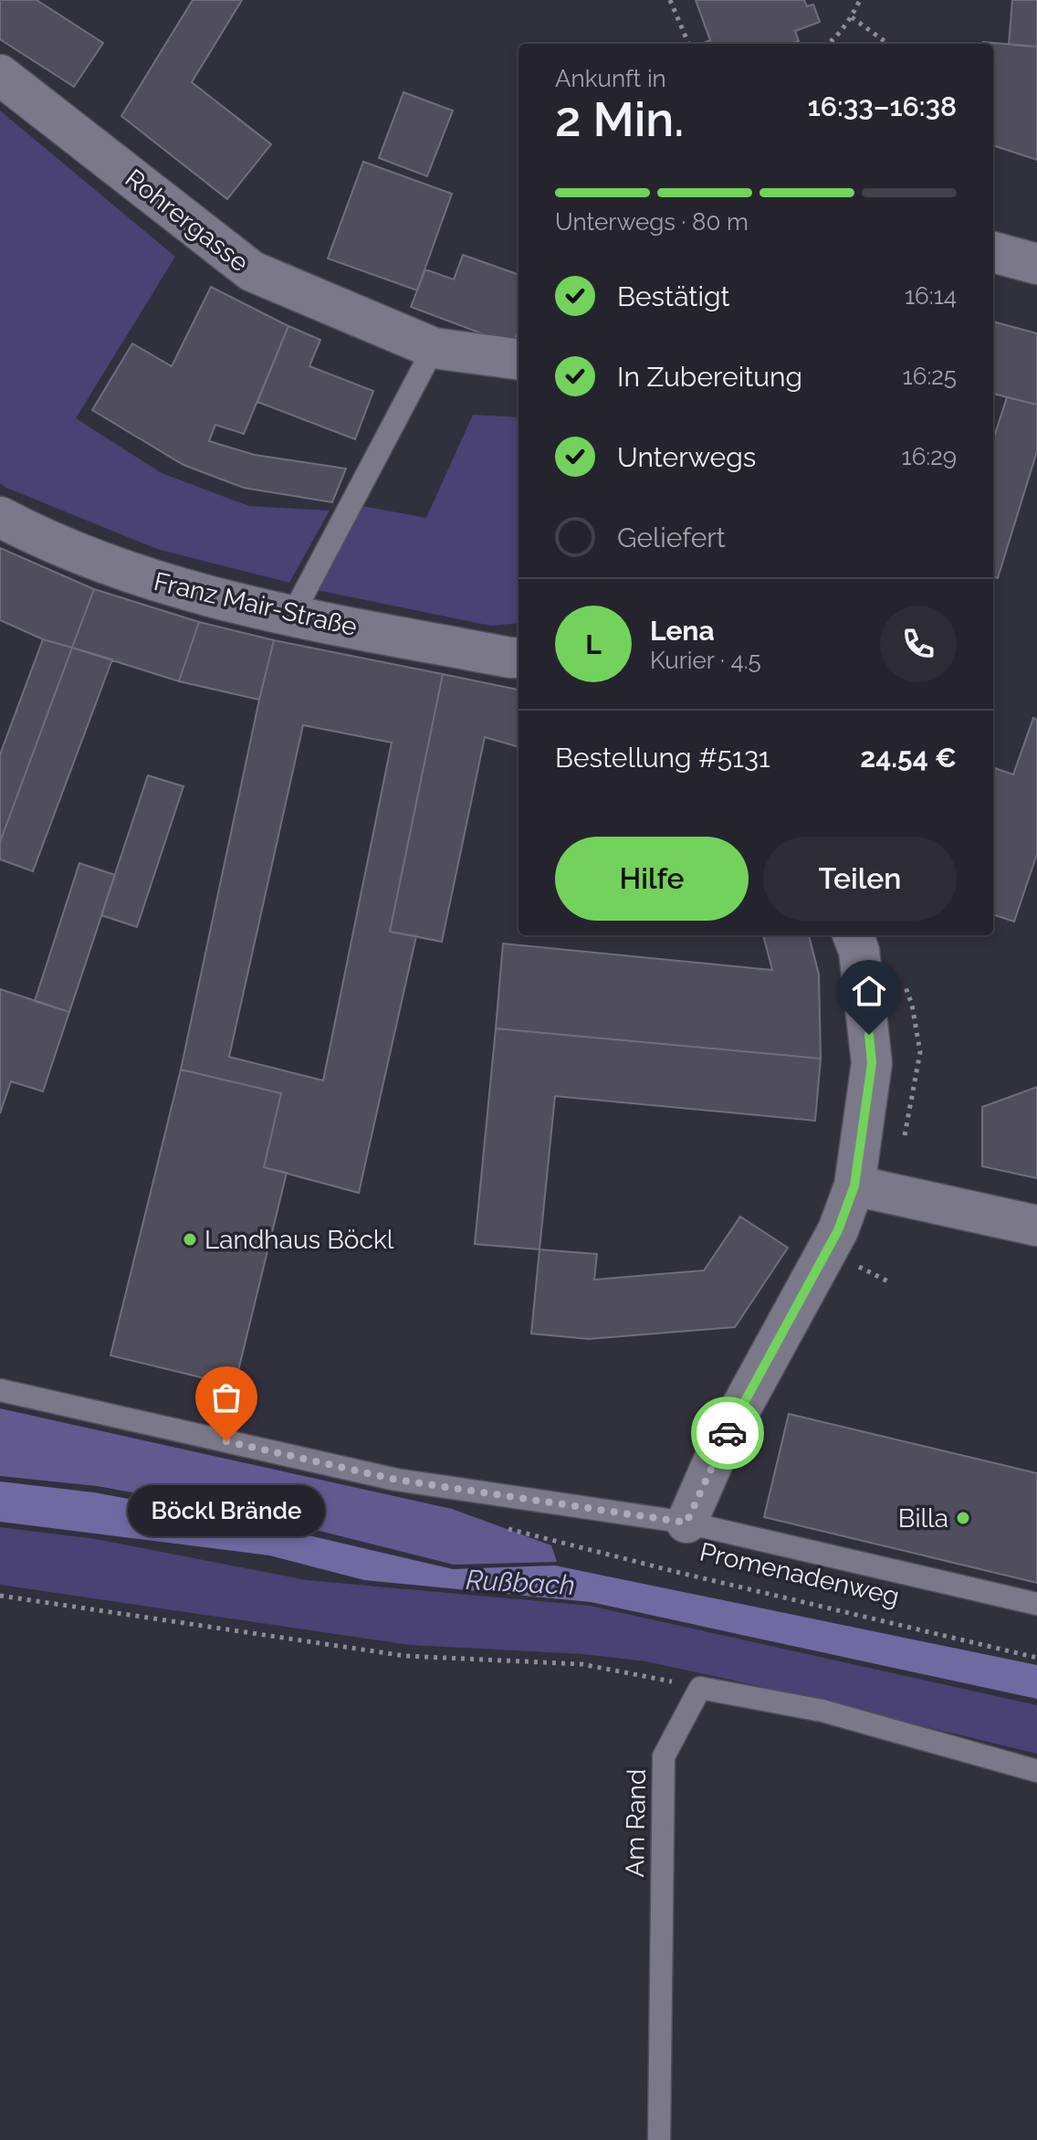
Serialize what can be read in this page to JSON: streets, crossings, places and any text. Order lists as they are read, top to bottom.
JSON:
{
  "streets": {
    "street": ["Rohrergasse", "Franz Mair-Straße"],
    "lane": ["Promenadenweg", "Am Rand"]
  },
  "water": ["Rußbach"],
  "places": ["Landhaus Böckl", "Böckl Brände", "Billa"],
  "page": {
    "heading": ["2 Min.", "Ankunft in", "16:33–16:38"],
    "panel": [
      "Lena",
      "Kurier · 4.5",
      "Bestellung #5131",
      "24.54 €"
    ],
    "bar": "Unterwegs · 80 m",
    "list": [
      ["Bestätigt", "16:14"],
      ["In Zubereitung", "16:25"],
      ["Unterwegs", "16:29"],
      "Geliefert"
    ],
    "round": "L",
    "buttons": ["Hilfe", "Teilen"],
    "bubble": "Böckl Brände"
  }
}
